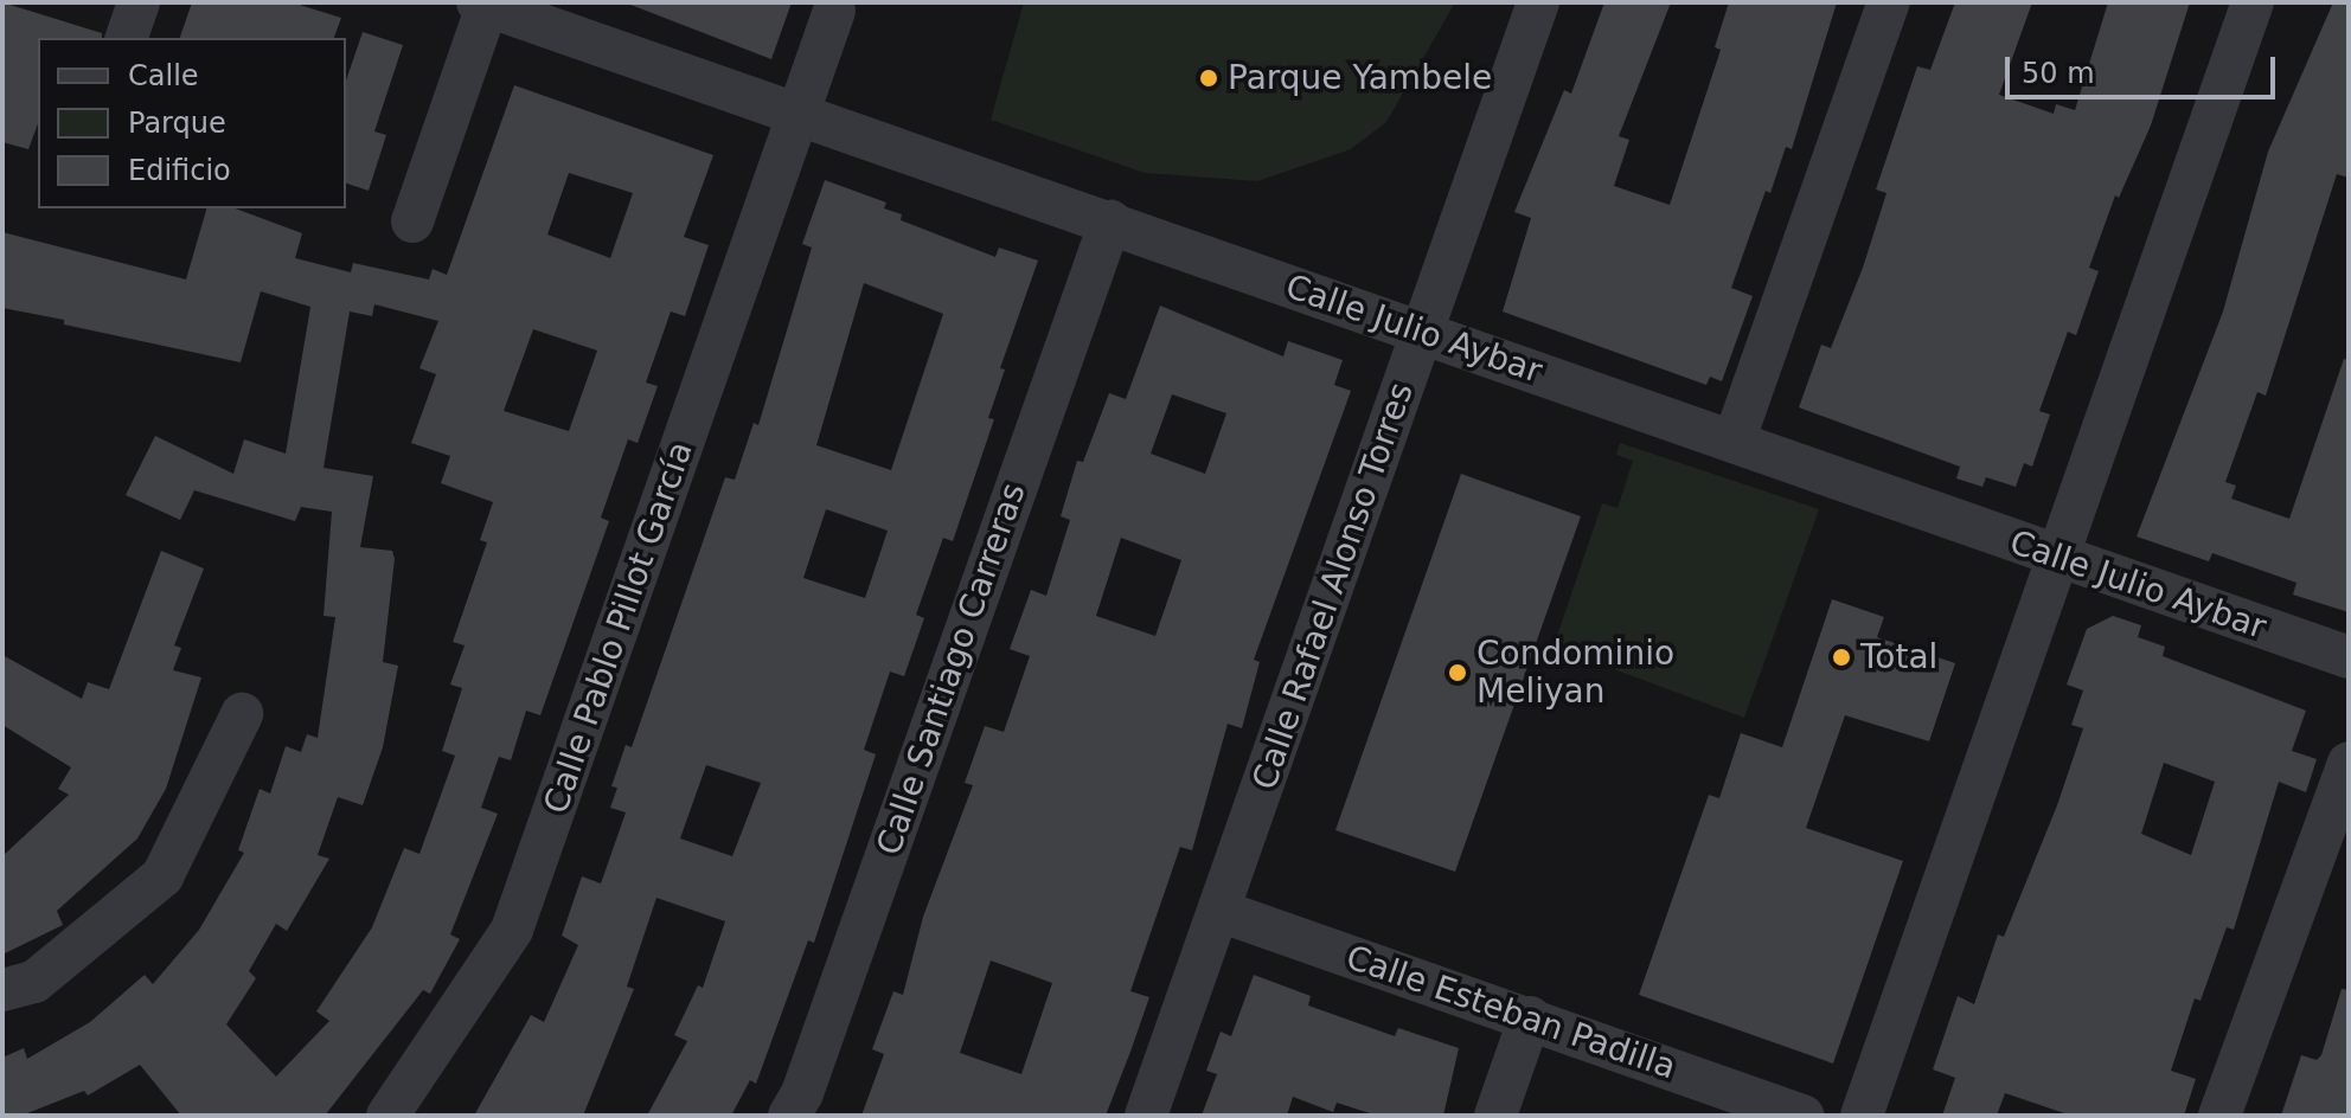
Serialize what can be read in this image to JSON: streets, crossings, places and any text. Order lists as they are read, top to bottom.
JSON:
{
  "streets": {
    "street": [
      "Calle Julio Aybar",
      "Calle Rafael Alonso Torres",
      "Calle Pablo Pillot García",
      "Calle Santiago Carreras",
      "Calle Esteban Padilla"
    ]
  },
  "crossings": [
    ["Calle Julio Aybar", "Calle Rafael Alonso Torres"],
    ["Calle Julio Aybar", "Calle Pablo Pillot García"],
    ["Calle Julio Aybar", "Calle Santiago Carreras"],
    ["Calle Rafael Alonso Torres", "Calle Esteban Padilla"]
  ],
  "places": ["Parque Yambele", "Total", "Condominio Meliyan"],
  "legend": ["Calle", "Parque", "Edificio"],
  "scale_bar": "50 m"
}
